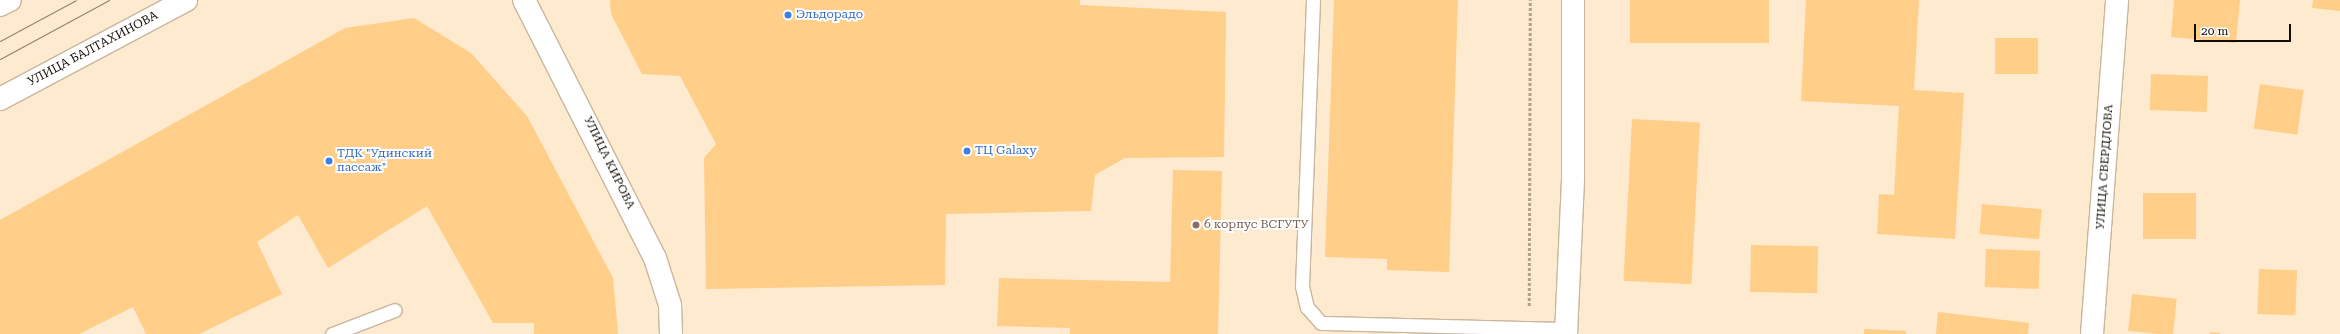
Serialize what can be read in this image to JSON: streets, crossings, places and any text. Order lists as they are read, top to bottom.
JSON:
{
  "streets": {
    "street": ["УЛИЦА БАЛТАХИНОВА", "УЛИЦА КИРОВА", "УЛИЦА СВЕРДЛОВА"]
  },
  "places": [
    "Эльдорадо",
    "ТЦ Galaxy",
    "ТДК \"Удинский пассаж\"",
    "6 корпус ВСГУТУ"
  ],
  "scale_bar": "20 m"
}
